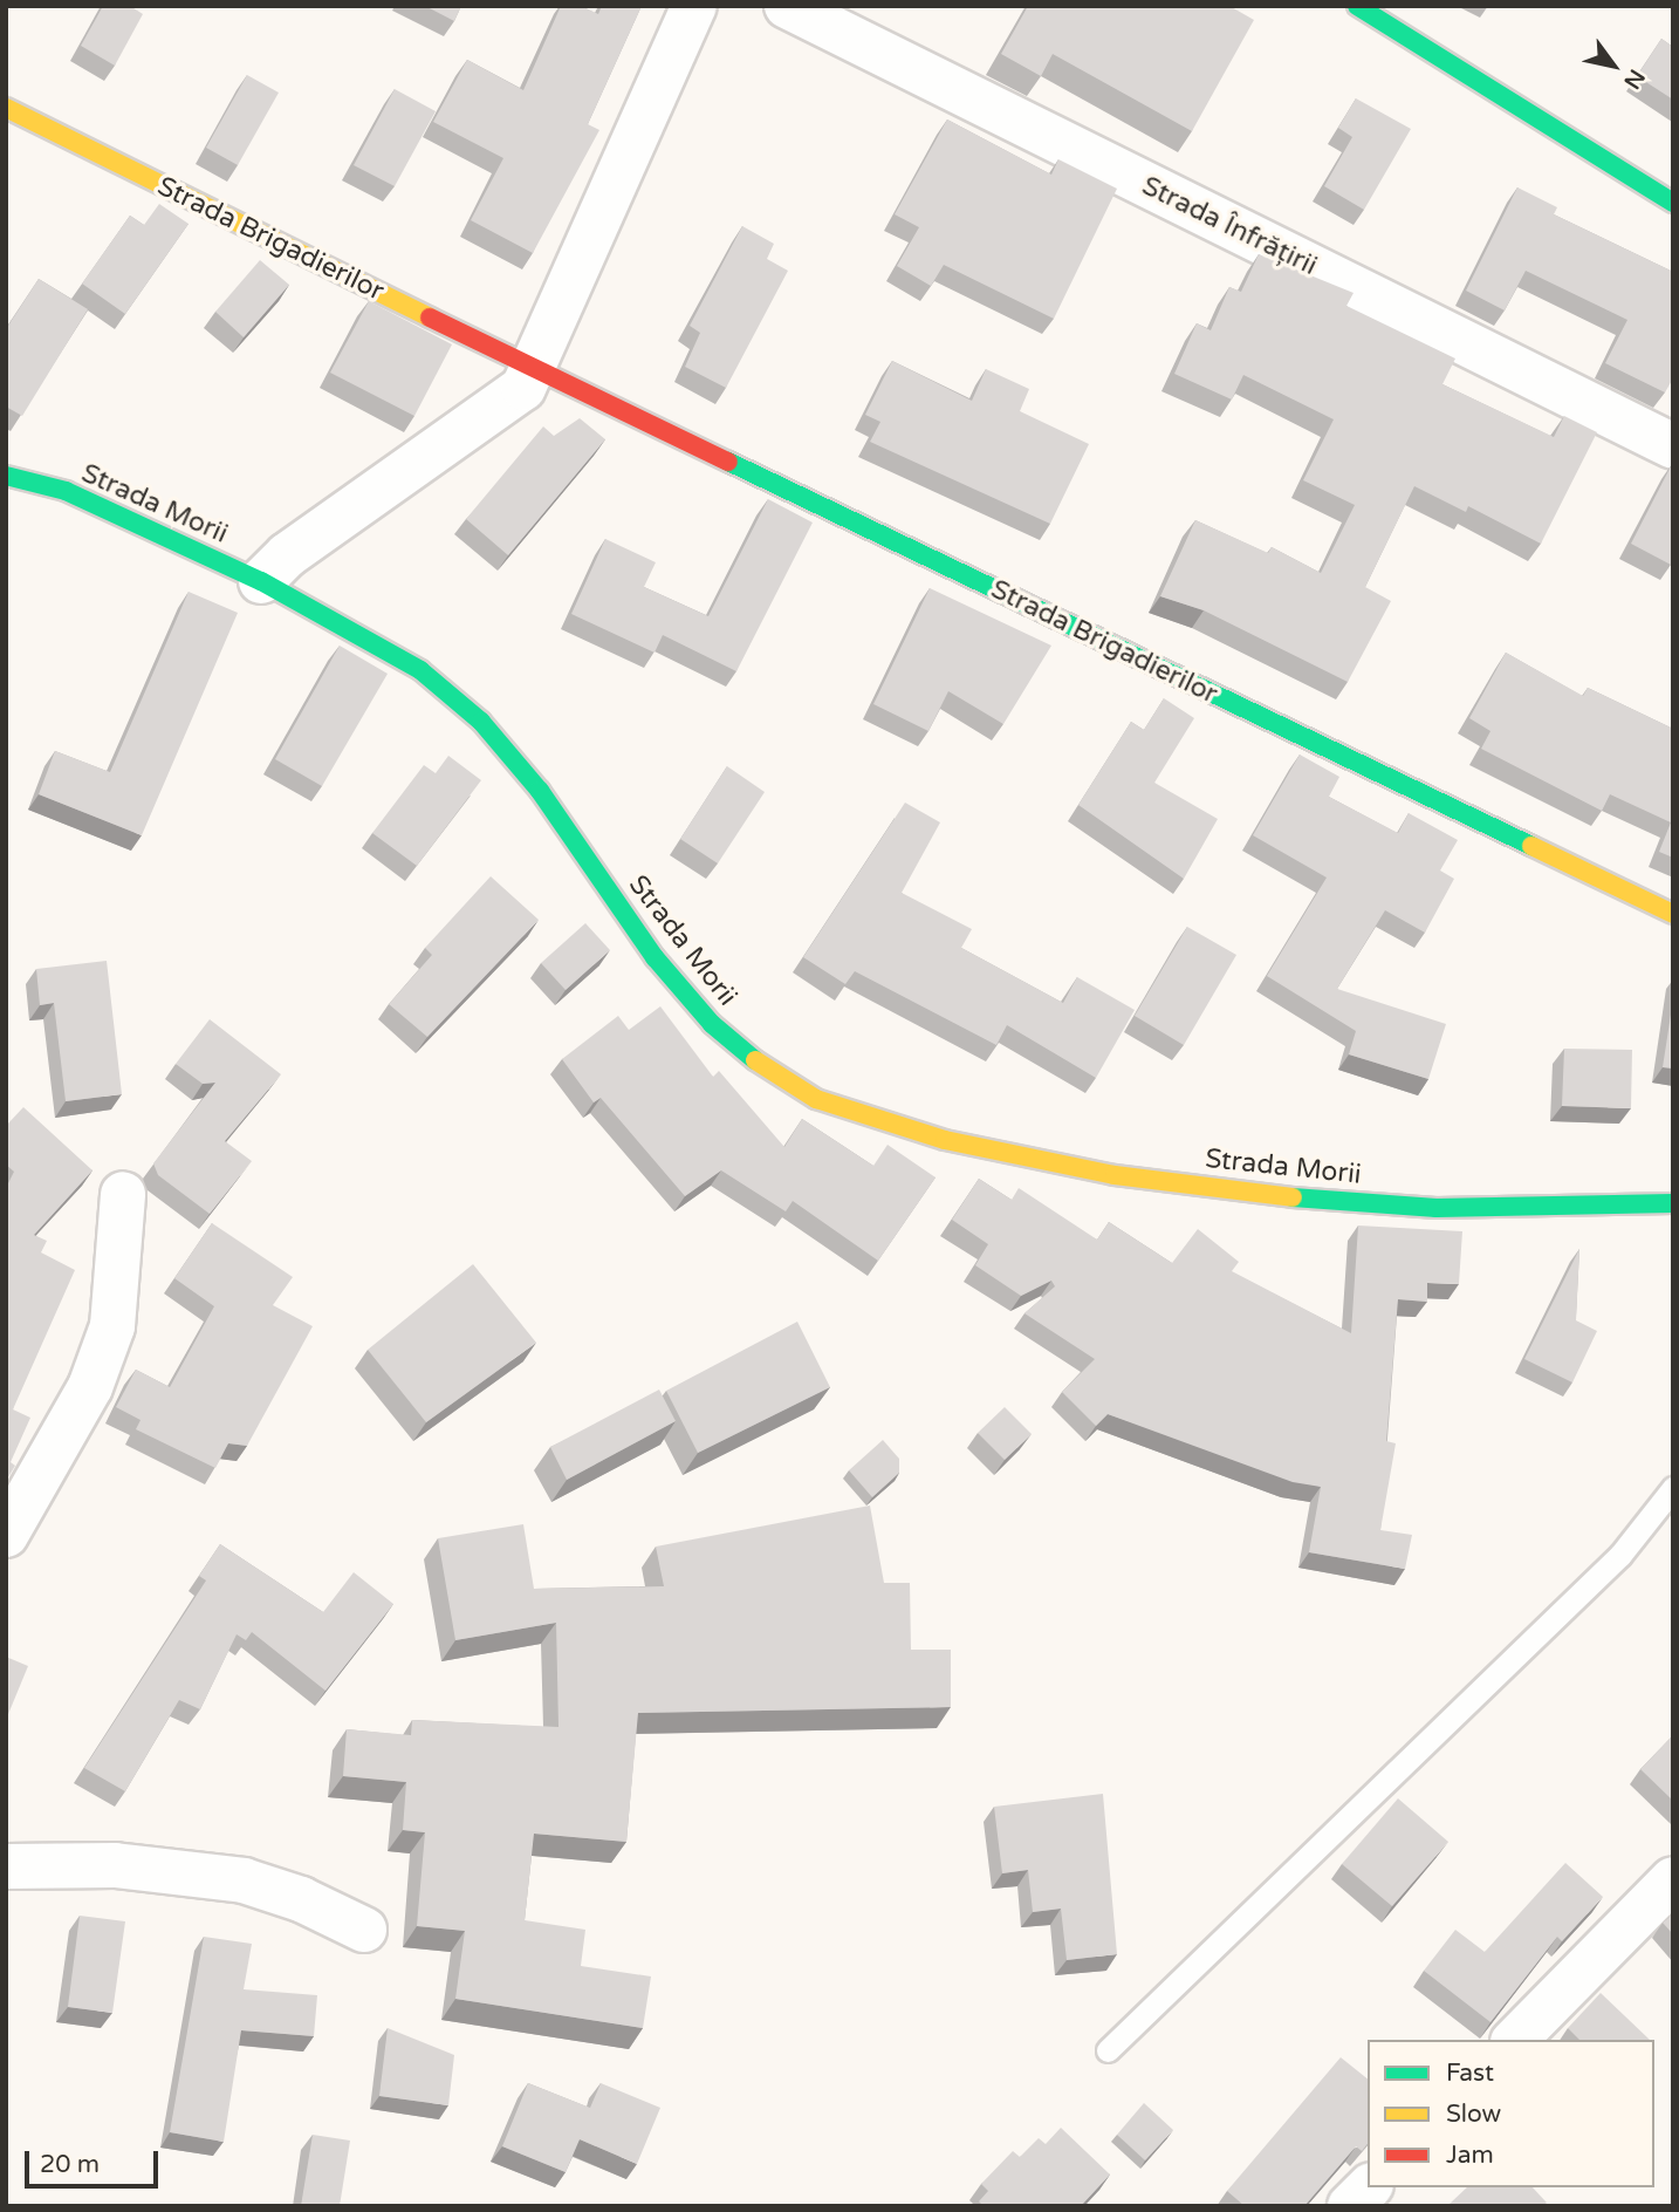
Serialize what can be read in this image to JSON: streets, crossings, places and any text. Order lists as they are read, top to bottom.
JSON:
{
  "streets": {
    "street": ["Strada Înfrățirii", "Strada Brigadierilor", "Strada Morii"]
  },
  "legend": ["Fast", "Slow", "Jam"],
  "scale_bar": "20 m",
  "north": "bottom right"
}
